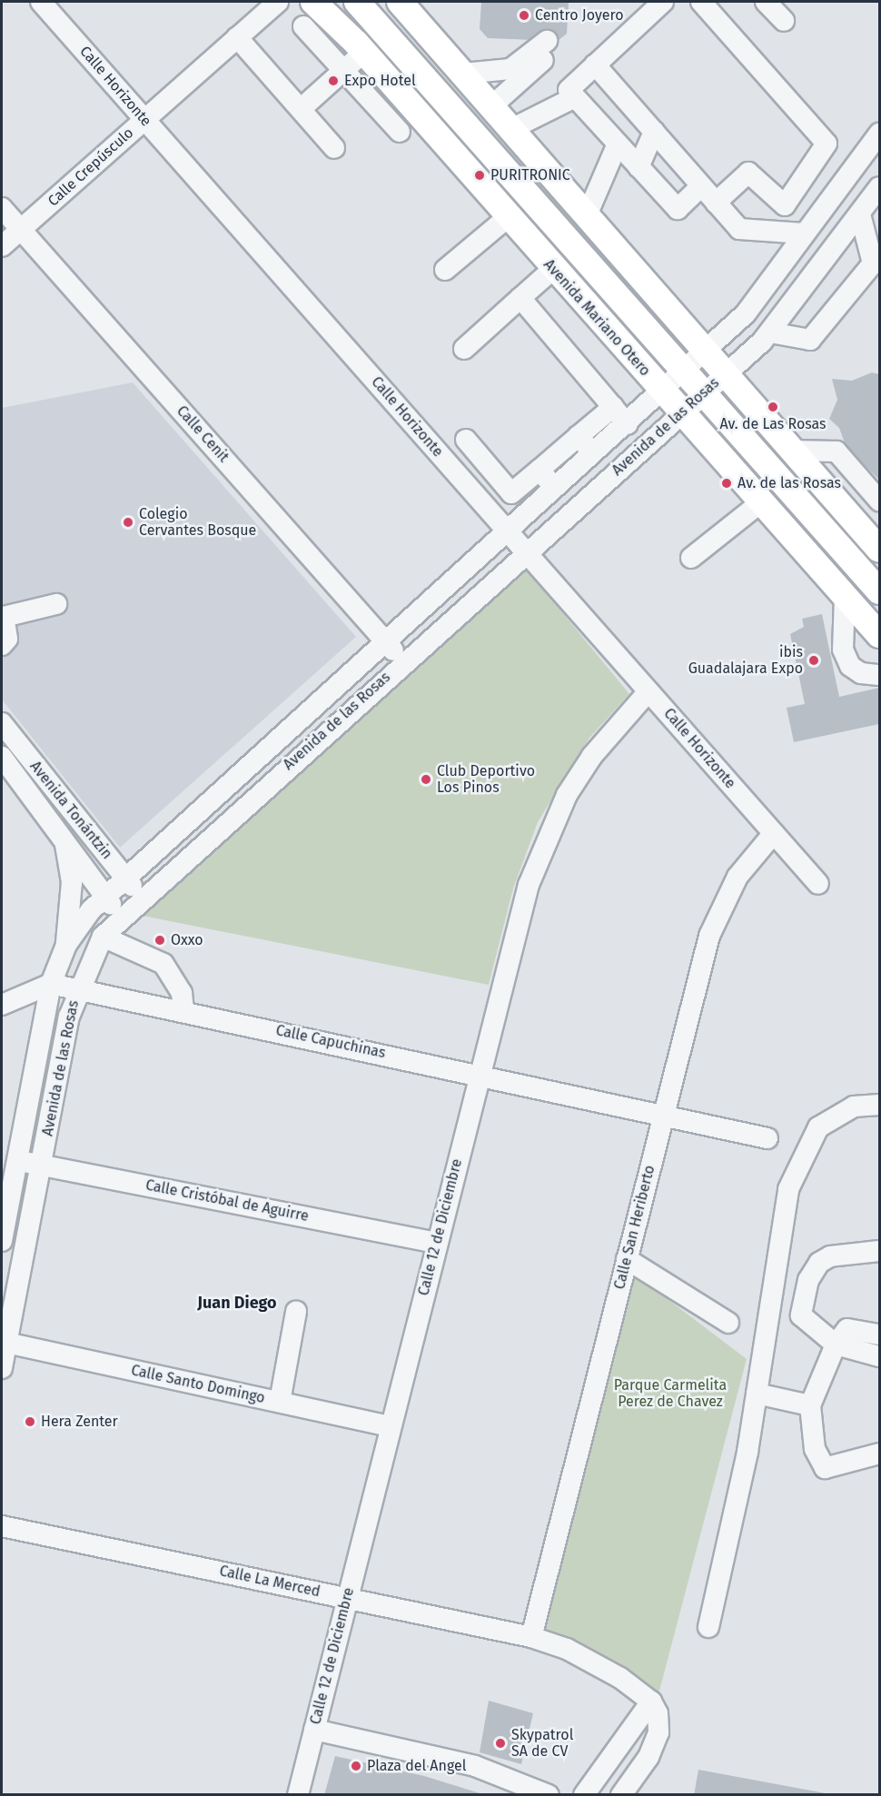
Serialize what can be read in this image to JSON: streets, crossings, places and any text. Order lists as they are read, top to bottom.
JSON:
{
  "streets": {
    "main road": ["Avenida Mariano Otero"],
    "street": [
      "Calle Horizonte",
      "Calle Crepúsculo",
      "Avenida de las Rosas",
      "Calle Cenit",
      "Avenida Tonántzin",
      "Calle Capuchinas",
      "Calle Cristóbal de Aguirre",
      "Calle 12 de Diciembre",
      "Calle San Heriberto",
      "Calle Santo Domingo",
      "Calle La Merced"
    ]
  },
  "crossings": [
    ["Calle Horizonte", "Calle Crepúsculo"],
    ["Calle Horizonte", "Avenida de las Rosas"],
    ["Calle Horizonte", "Calle 12 de Diciembre"],
    ["Calle Horizonte", "Calle San Heriberto"],
    ["Calle Crepúsculo", "Calle Cenit"],
    ["Avenida Mariano Otero", "Avenida de las Rosas"],
    ["Avenida de las Rosas", "Calle Cenit"],
    ["Avenida de las Rosas", "Avenida Tonántzin"],
    ["Avenida de las Rosas", "Calle Capuchinas"],
    ["Avenida de las Rosas", "Calle Cristóbal de Aguirre"],
    ["Avenida de las Rosas", "Calle Santo Domingo"],
    ["Calle Capuchinas", "Calle 12 de Diciembre"],
    ["Calle Capuchinas", "Calle San Heriberto"],
    ["Calle Cristóbal de Aguirre", "Calle 12 de Diciembre"],
    ["Calle 12 de Diciembre", "Calle Santo Domingo"],
    ["Calle 12 de Diciembre", "Calle La Merced"],
    ["Calle San Heriberto", "Calle La Merced"]
  ],
  "districts": ["Juan Diego"],
  "parks": ["Parque Carmelita Perez de Chavez"],
  "places": [
    "Centro Joyero",
    "Expo Hotel",
    "PURITRONIC",
    "Av. de Las Rosas",
    "Av. de las Rosas",
    "Colegio Cervantes Bosque",
    "ibis Guadalajara Expo",
    "Club Deportivo Los Pinos",
    "Oxxo",
    "Hera Zenter",
    "Skypatrol SA de CV",
    "Plaza del Angel"
  ]
}
